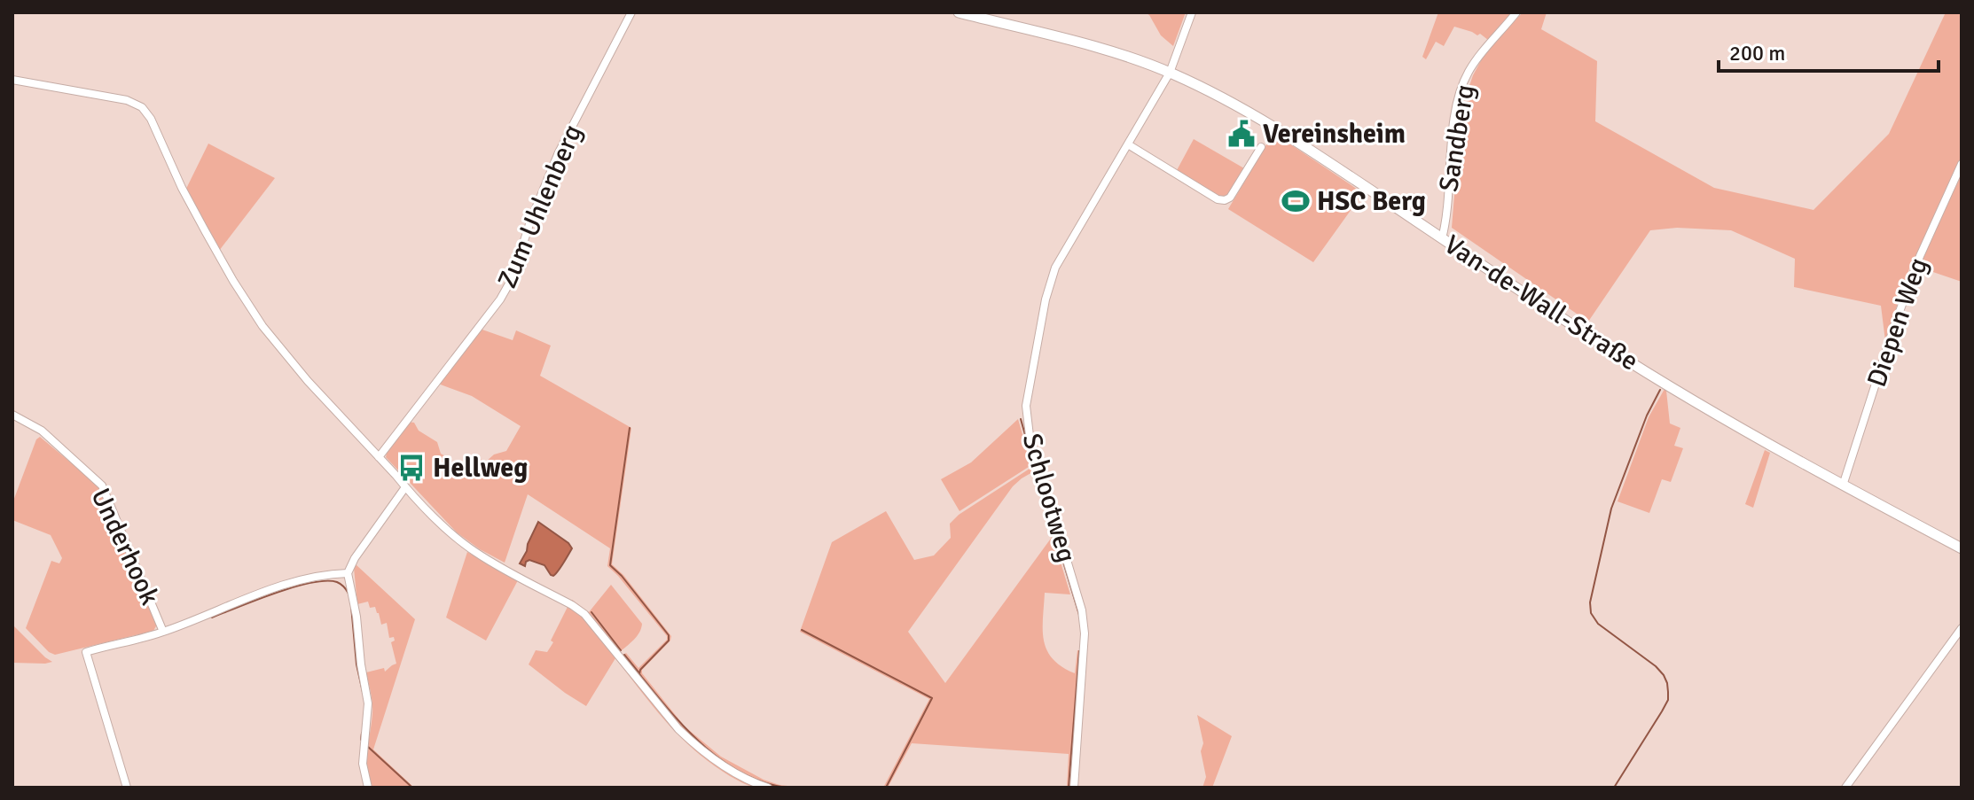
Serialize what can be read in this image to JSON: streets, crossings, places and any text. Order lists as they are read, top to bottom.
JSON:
{
  "streets": {
    "main road": ["Van-de-Wall-Straße"],
    "street": [
      "Sandberg",
      "Zum Uhlenberg",
      "Diepen Weg",
      "Schlootweg",
      "Underhook"
    ]
  },
  "crossings": [
    ["Sandberg", "Van-de-Wall-Straße"],
    ["Van-de-Wall-Straße", "Diepen Weg"],
    ["Van-de-Wall-Straße", "Schlootweg"]
  ],
  "places": {
    "public building": ["Vereinsheim"],
    "sports": ["HSC Berg"],
    "bus stop": ["Hellweg"]
  },
  "scale_bar": "200 m"
}
